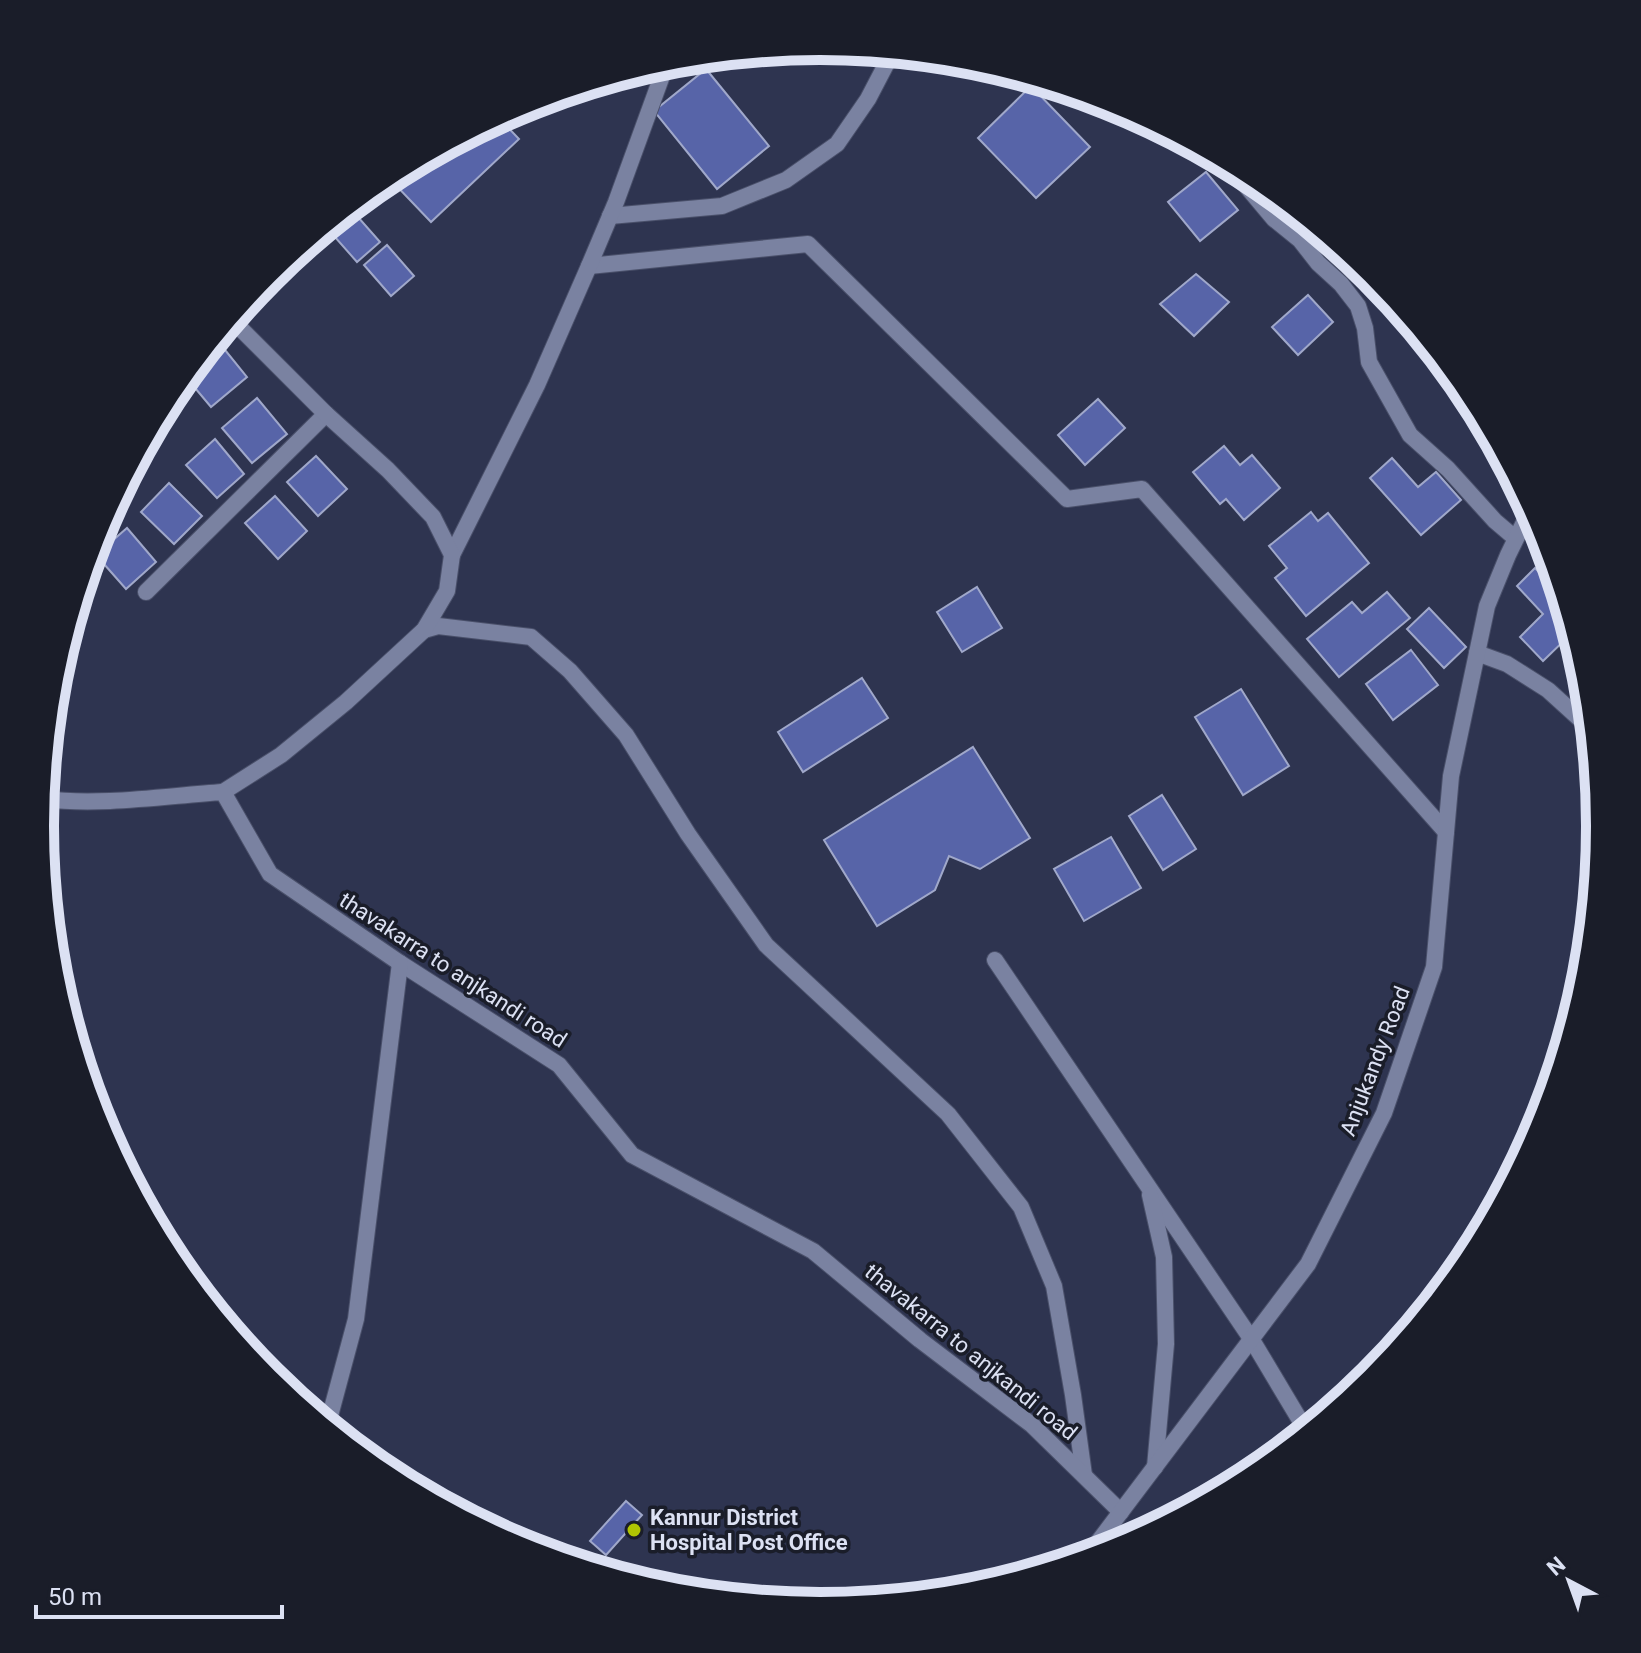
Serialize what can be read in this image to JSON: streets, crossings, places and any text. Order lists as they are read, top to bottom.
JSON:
{
  "streets": {
    "street": ["thavakarra to anjkandi road", "Anjukandy Road"]
  },
  "crossings": [
    ["thavakarra to anjkandi road", "Anjukandy Road"]
  ],
  "places": ["Kannur District Hospital Post Office"],
  "scale_bar": "50 m",
  "north": "top left"
}
